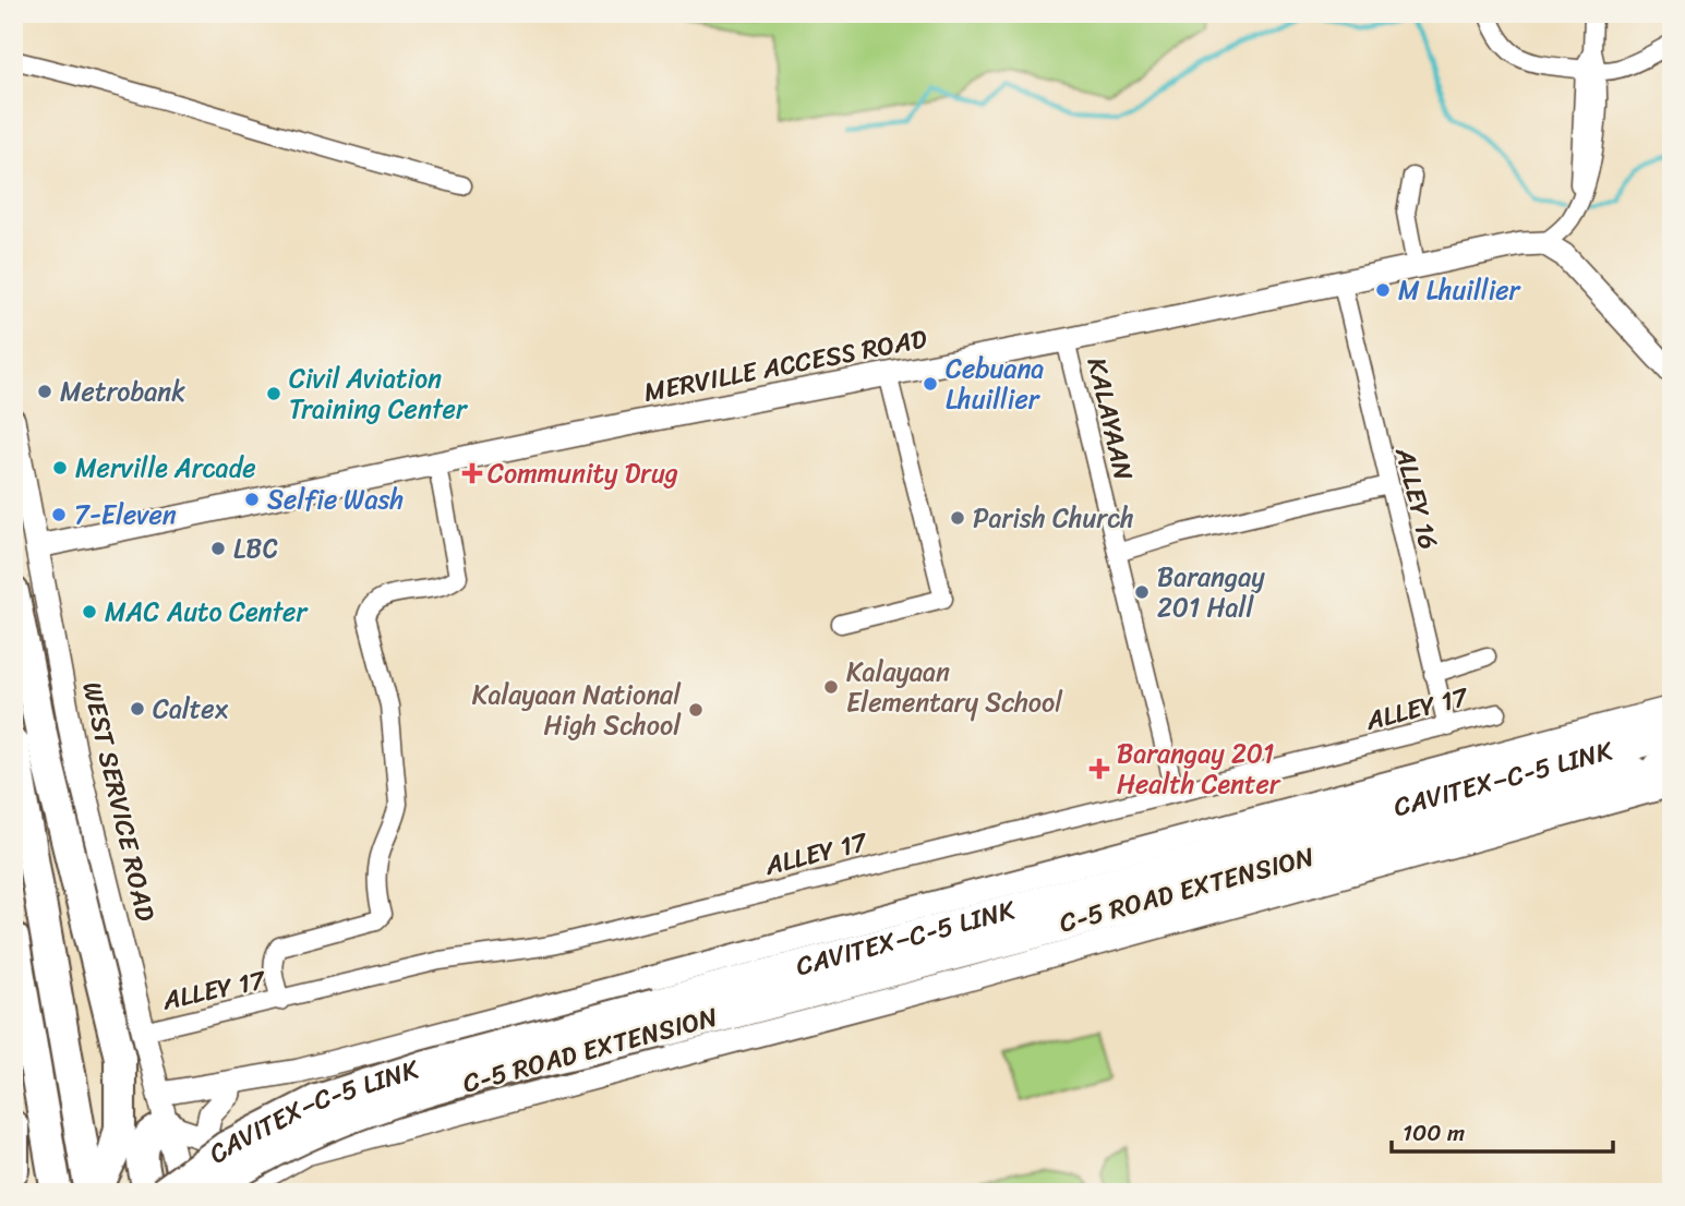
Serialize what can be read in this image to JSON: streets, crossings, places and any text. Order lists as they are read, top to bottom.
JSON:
{
  "streets": {
    "highway": ["CAVITEX–C-5 LINK"],
    "main road": ["MERVILLE ACCESS ROAD", "WEST SERVICE ROAD", "C-5 ROAD EXTENSION"],
    "street": ["KALAYAAN", "ALLEY 16", "ALLEY 17"]
  },
  "crossings": [
    ["MERVILLE ACCESS ROAD", "KALAYAAN"],
    ["MERVILLE ACCESS ROAD", "ALLEY 16"],
    ["MERVILLE ACCESS ROAD", "WEST SERVICE ROAD"],
    ["KALAYAAN", "ALLEY 17"],
    ["ALLEY 16", "ALLEY 17"],
    ["ALLEY 17", "WEST SERVICE ROAD"],
    ["CAVITEX–C-5 LINK", "C-5 ROAD EXTENSION"]
  ],
  "places": {
    "other": [
      "M Lhuillier",
      "Cebuana Lhuillier",
      "Metrobank",
      "Civil Aviation Training Center",
      "Merville Arcade",
      "Selfie Wash",
      "7-Eleven",
      "Parish Church",
      "LBC",
      "Barangay 201 Hall",
      "MAC Auto Center",
      "Kalayaan Elementary School",
      "Caltex",
      "Kalayaan National High School"
    ],
    "health": ["Community Drug", "Barangay 201 Health Center"]
  },
  "scale_bar": "100 m"
}
